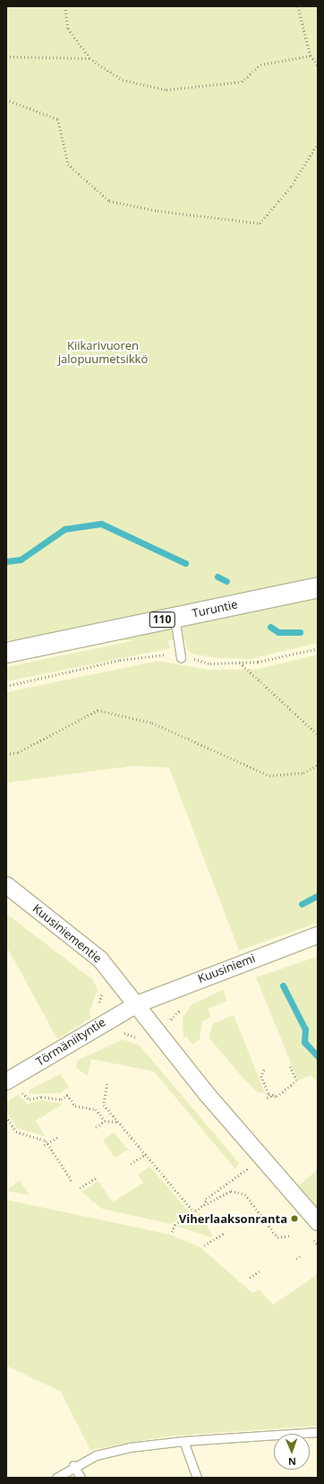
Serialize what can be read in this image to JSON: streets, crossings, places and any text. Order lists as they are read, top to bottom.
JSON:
{
  "streets": {
    "main road": ["Turuntie", "110"],
    "street": ["Kuusiniementie", "Kuusiniemi", "Törmäniityntie"]
  },
  "crossings": [
    ["Kuusiniementie", "Kuusiniemi"],
    ["Kuusiniementie", "Törmäniityntie"],
    ["Kuusiniemi", "Törmäniityntie"]
  ],
  "parks": ["Kiikarivuoren jalopuumetsikkö"],
  "places": ["Viherlaaksonranta"],
  "north": "bottom"
}
